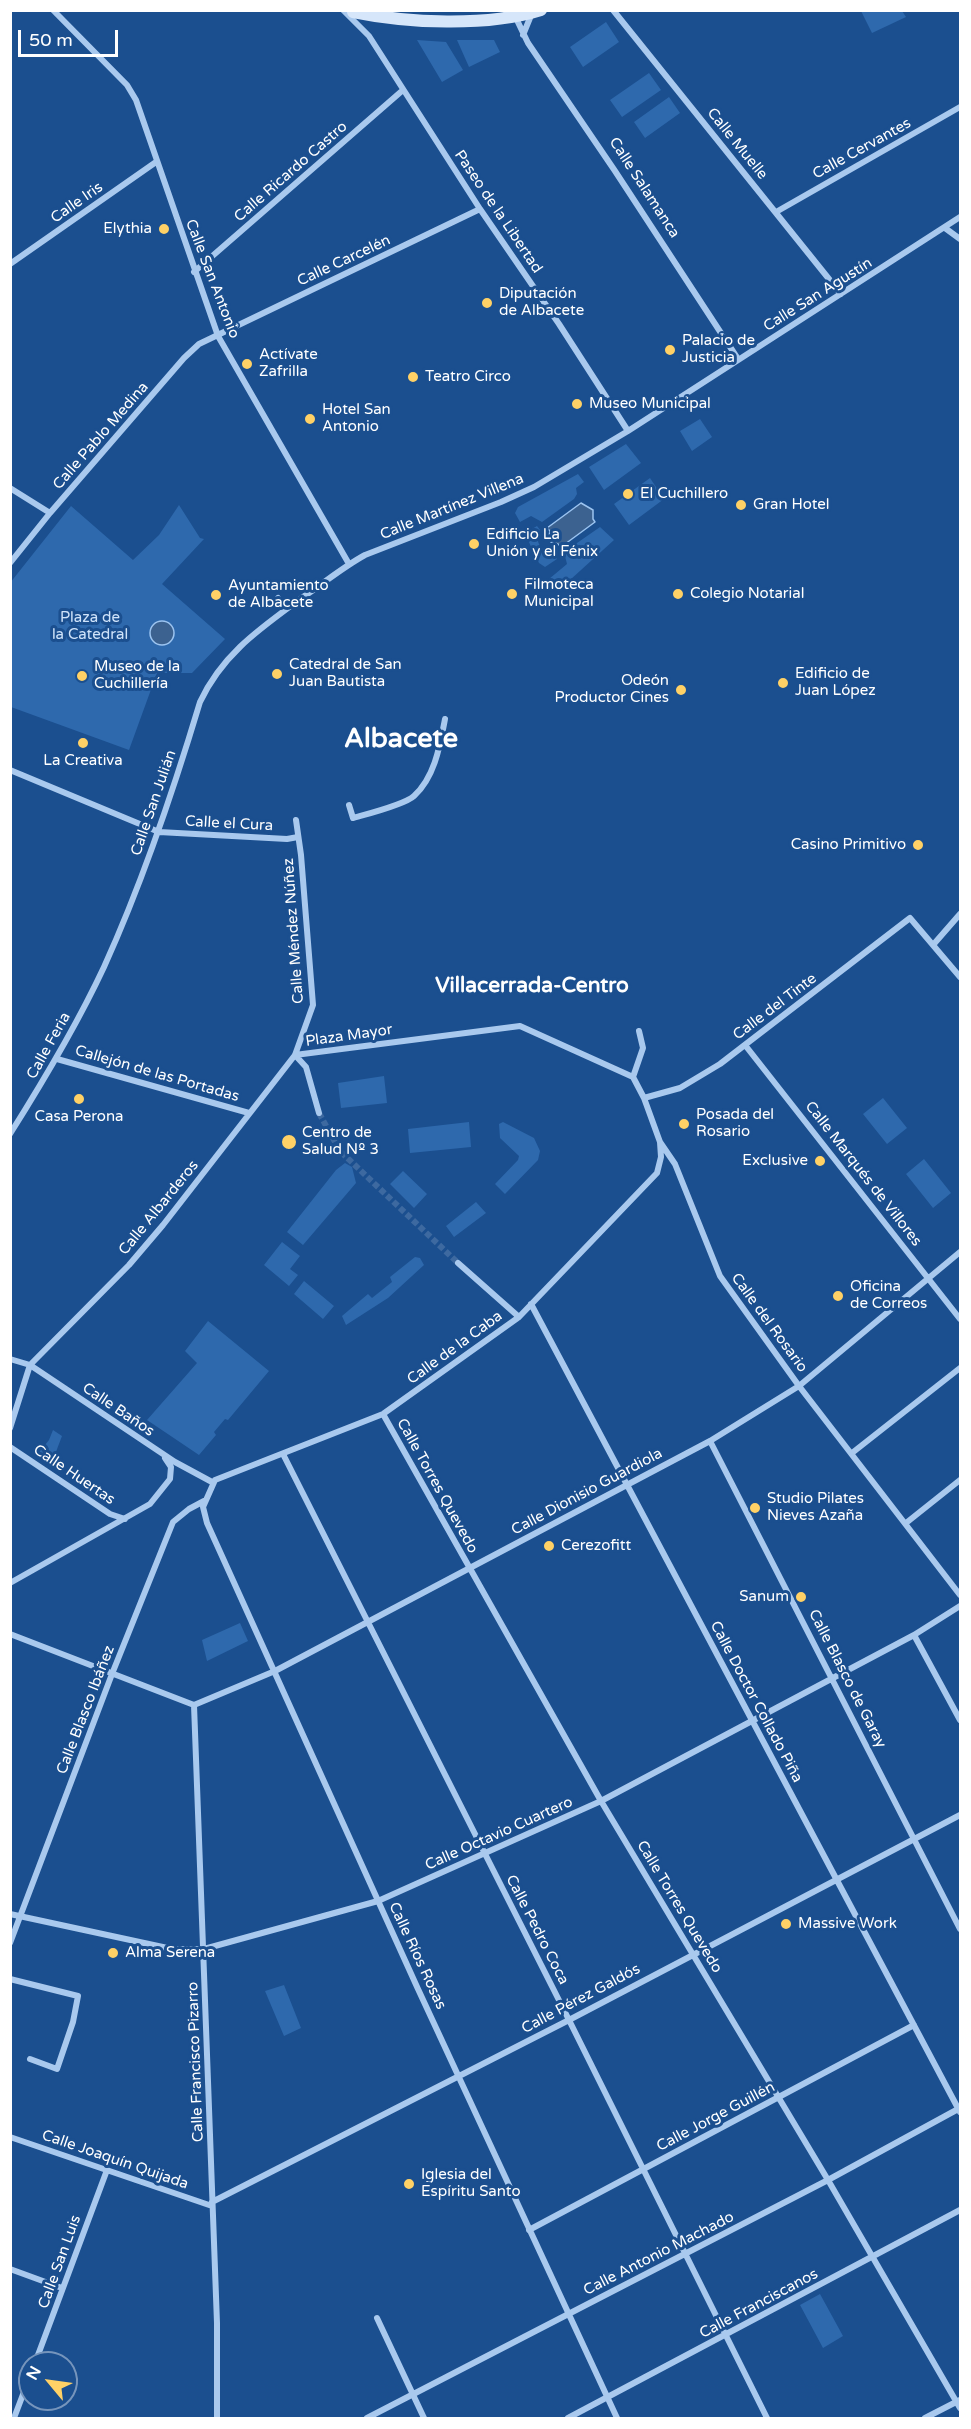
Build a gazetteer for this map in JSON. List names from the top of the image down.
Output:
{
  "streets": {
    "street": [
      "Calle Muelle",
      "Calle Cervantes",
      "Calle Ricardo Castro",
      "Calle Salamanca",
      "Calle Iris",
      "Paseo de la Libertad",
      "Calle Carcelén",
      "Calle San Antonio",
      "Calle San Agustín",
      "Calle Pablo Medina",
      "Calle Martínez Villena",
      "Calle San Julián",
      "Calle el Cura",
      "Calle Méndez Núñez",
      "Calle del Tinte",
      "Plaza Mayor",
      "Calle Feria",
      "Callejón de las Portadas",
      "Calle Marqués de Villores",
      "Calle Albarderos",
      "Calle del Rosario",
      "Calle de la Caba",
      "Calle Baños",
      "Calle Huertas",
      "Calle Torres Quevedo",
      "Calle Dionisio Guardiola",
      "Calle Blasco de Garay",
      "Calle Doctor Collado Piña",
      "Calle Blasco Ibáñez",
      "Calle Octavio Cuartero",
      "Calle Pedro Coca",
      "Calle Ríos Rosas",
      "Calle Pérez Galdós",
      "Calle Francisco Pizarro",
      "Calle Jorge Guillén",
      "Calle Joaquín Quijada",
      "Calle Antonio Machado",
      "Calle San Luis",
      "Calle Franciscanos"
    ]
  },
  "crossings": [
    ["Calle Muelle", "Calle Cervantes"],
    ["Calle Muelle", "Calle San Agustín"],
    ["Calle Ricardo Castro", "Paseo de la Libertad"],
    ["Calle Ricardo Castro", "Calle San Antonio"],
    ["Calle Salamanca", "Calle San Agustín"],
    ["Calle Iris", "Calle San Antonio"],
    ["Paseo de la Libertad", "Calle Carcelén"],
    ["Paseo de la Libertad", "Calle San Agustín"],
    ["Paseo de la Libertad", "Calle Martínez Villena"],
    ["Calle Carcelén", "Calle San Antonio"],
    ["Calle Carcelén", "Calle Pablo Medina"],
    ["Calle San Antonio", "Calle Pablo Medina"],
    ["Calle San Antonio", "Calle Martínez Villena"],
    ["Calle San Agustín", "Calle Martínez Villena"],
    ["Calle Martínez Villena", "Calle San Julián"],
    ["Calle San Julián", "Calle el Cura"],
    ["Calle San Julián", "Calle Feria"],
    ["Calle el Cura", "Calle Méndez Núñez"],
    ["Calle Méndez Núñez", "Plaza Mayor"],
    ["Calle Méndez Núñez", "Calle Albarderos"],
    ["Calle del Tinte", "Calle Marqués de Villores"],
    ["Calle del Tinte", "Calle del Rosario"],
    ["Plaza Mayor", "Calle Albarderos"],
    ["Plaza Mayor", "Calle del Rosario"],
    ["Calle Feria", "Callejón de las Portadas"],
    ["Callejón de las Portadas", "Calle Albarderos"],
    ["Calle Marqués de Villores", "Calle Dionisio Guardiola"],
    ["Calle Albarderos", "Calle Baños"],
    ["Calle del Rosario", "Calle de la Caba"],
    ["Calle del Rosario", "Calle Dionisio Guardiola"],
    ["Calle de la Caba", "Calle Baños"],
    ["Calle de la Caba", "Calle Torres Quevedo"],
    ["Calle de la Caba", "Calle Doctor Collado Piña"],
    ["Calle de la Caba", "Calle Pedro Coca"],
    ["Calle Torres Quevedo", "Calle Dionisio Guardiola"],
    ["Calle Torres Quevedo", "Calle Octavio Cuartero"],
    ["Calle Torres Quevedo", "Calle Pérez Galdós"],
    ["Calle Torres Quevedo", "Calle Jorge Guillén"],
    ["Calle Torres Quevedo", "Calle Antonio Machado"],
    ["Calle Torres Quevedo", "Calle Franciscanos"],
    ["Calle Dionisio Guardiola", "Calle Blasco de Garay"],
    ["Calle Dionisio Guardiola", "Calle Doctor Collado Piña"],
    ["Calle Dionisio Guardiola", "Calle Pedro Coca"],
    ["Calle Dionisio Guardiola", "Calle Ríos Rosas"],
    ["Calle Dionisio Guardiola", "Calle Francisco Pizarro"],
    ["Calle Blasco de Garay", "Calle Octavio Cuartero"],
    ["Calle Blasco de Garay", "Calle Pérez Galdós"],
    ["Calle Doctor Collado Piña", "Calle Octavio Cuartero"],
    ["Calle Doctor Collado Piña", "Calle Pérez Galdós"],
    ["Calle Doctor Collado Piña", "Calle Jorge Guillén"],
    ["Calle Doctor Collado Piña", "Calle Antonio Machado"],
    ["Calle Blasco Ibáñez", "Calle Octavio Cuartero"],
    ["Calle Blasco Ibáñez", "Calle Ríos Rosas"],
    ["Calle Octavio Cuartero", "Calle Pedro Coca"],
    ["Calle Octavio Cuartero", "Calle Ríos Rosas"],
    ["Calle Octavio Cuartero", "Calle Francisco Pizarro"],
    ["Calle Pedro Coca", "Calle Pérez Galdós"],
    ["Calle Pedro Coca", "Calle Jorge Guillén"],
    ["Calle Pedro Coca", "Calle Antonio Machado"],
    ["Calle Pedro Coca", "Calle Franciscanos"],
    ["Calle Ríos Rosas", "Calle Pérez Galdós"],
    ["Calle Ríos Rosas", "Calle Jorge Guillén"],
    ["Calle Ríos Rosas", "Calle Antonio Machado"],
    ["Calle Ríos Rosas", "Calle Franciscanos"],
    ["Calle Pérez Galdós", "Calle Francisco Pizarro"],
    ["Calle Pérez Galdós", "Calle Joaquín Quijada"],
    ["Calle Francisco Pizarro", "Calle Joaquín Quijada"],
    ["Calle Joaquín Quijada", "Calle San Luis"]
  ],
  "districts": ["Albacete", "Villacerrada-Centro"],
  "parks": ["Plaza de la Catedral"],
  "places": [
    "Elythia",
    "Diputación de Albacete",
    "Palacio de Justicia",
    "Actívate Zafrilla",
    "Teatro Circo",
    "Museo Municipal",
    "Hotel San Antonio",
    "El Cuchillero",
    "Gran Hotel",
    "Edificio La Unión y el Fénix",
    "Filmoteca Municipal",
    "Colegio Notarial",
    "Ayuntamiento de Albacete",
    "Catedral de San Juan Bautista",
    "Museo de la Cuchillería",
    "Edificio de Juan López",
    "Odeón Productor Cines",
    "La Creativa",
    "Casino Primitivo",
    "Casa Perona",
    "Posada del Rosario",
    "Centro de Salud Nº 3",
    "Exclusive",
    "Oficina de Correos",
    "Studio Pilates Nieves Azaña",
    "Cerezofitt",
    "Sanum",
    "Massive Work",
    "Alma Serena",
    "Iglesia del Espíritu Santo"
  ],
  "scale_bar": "50 m",
  "north": "top left"
}
